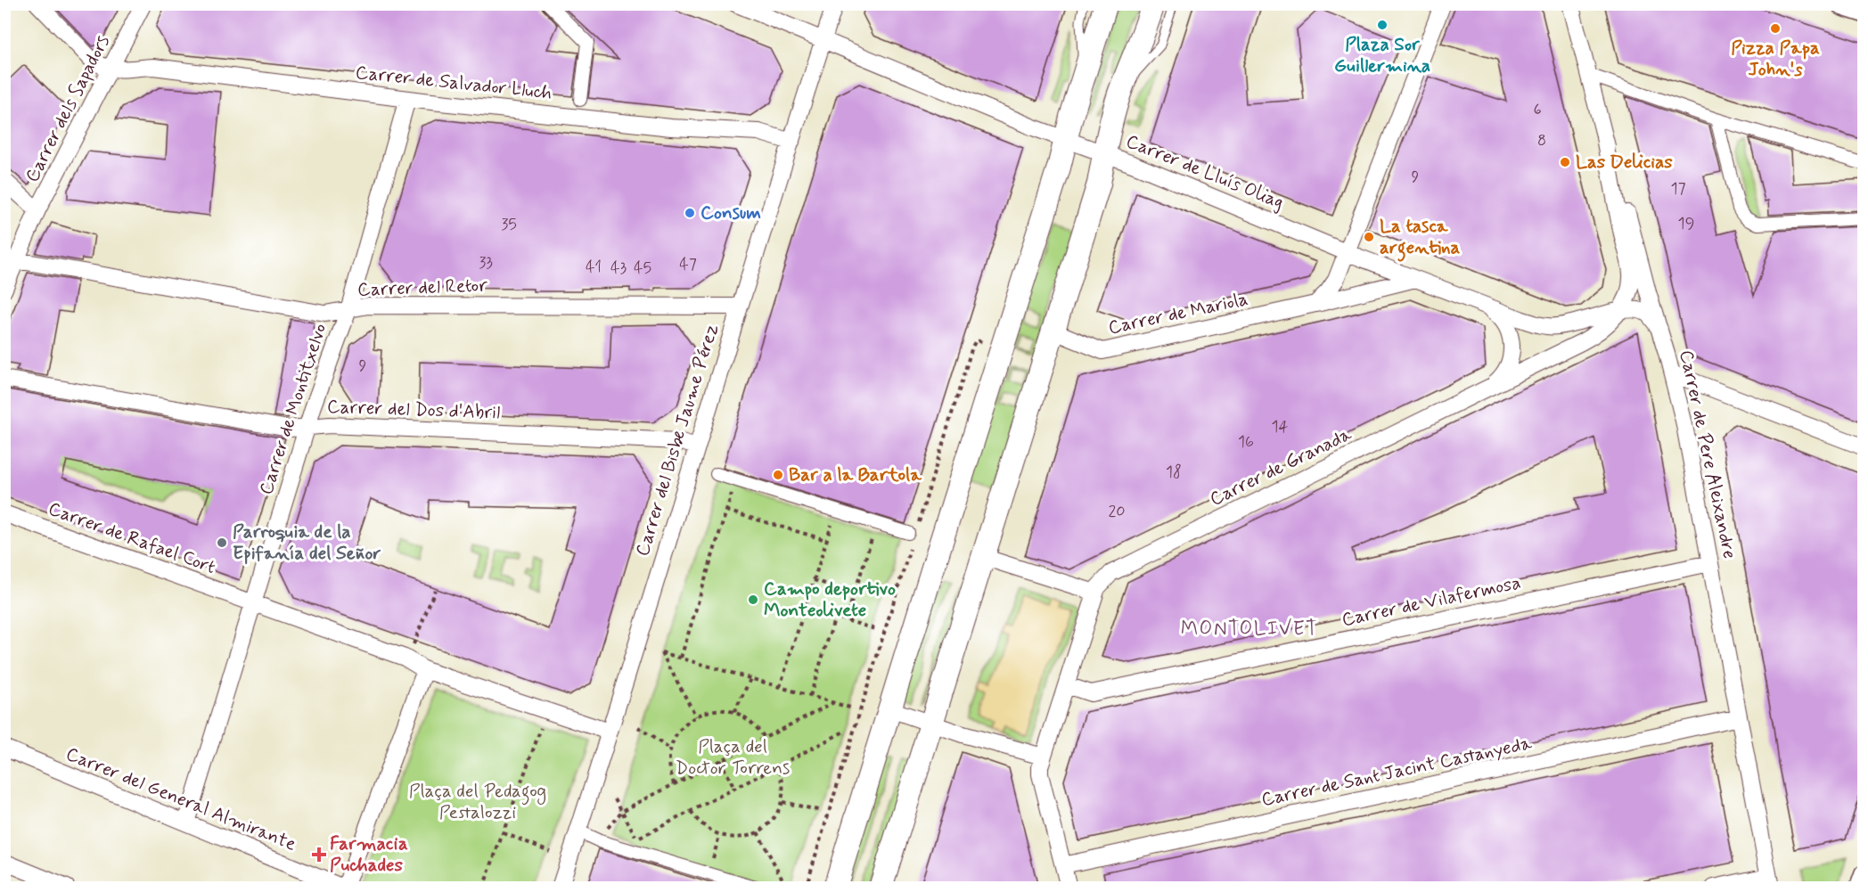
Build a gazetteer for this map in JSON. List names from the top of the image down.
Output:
{
  "streets": {
    "street": [
      "Carrer de Salvador Lluch",
      "Carrer dels Sapadors",
      "Carrer de Lluís Oliag",
      "Carrer del Retor",
      "Carrer de Mariola",
      "Carrer de Montitxelvo",
      "Carrer del Dos d'Abril",
      "Carrer del Bisbe Jaume Pérez",
      "Carrer de Pere Aleixandre",
      "Carrer de Granada",
      "Carrer de Rafael Cort",
      "Carrer de Vilafermosa",
      "Carrer de Sant Jacint Castanyeda",
      "Carrer del General Almirante"
    ]
  },
  "crossings": [
    ["Carrer de Salvador Lluch", "Carrer dels Sapadors"],
    ["Carrer de Salvador Lluch", "Carrer de Montitxelvo"],
    ["Carrer de Salvador Lluch", "Carrer del Bisbe Jaume Pérez"],
    ["Carrer dels Sapadors", "Carrer del Retor"],
    ["Carrer de Lluís Oliag", "Carrer de Mariola"],
    ["Carrer de Lluís Oliag", "Carrer del Bisbe Jaume Pérez"],
    ["Carrer de Lluís Oliag", "Carrer de Pere Aleixandre"],
    ["Carrer de Lluís Oliag", "Carrer de Granada"],
    ["Carrer del Retor", "Carrer de Montitxelvo"],
    ["Carrer del Retor", "Carrer del Bisbe Jaume Pérez"],
    ["Carrer de Montitxelvo", "Carrer del Dos d'Abril"],
    ["Carrer de Montitxelvo", "Carrer de Rafael Cort"],
    ["Carrer de Montitxelvo", "Carrer del General Almirante"],
    ["Carrer del Dos d'Abril", "Carrer del Bisbe Jaume Pérez"],
    ["Carrer de Pere Aleixandre", "Carrer de Granada"],
    ["Carrer de Pere Aleixandre", "Carrer de Vilafermosa"],
    ["Carrer de Pere Aleixandre", "Carrer de Sant Jacint Castanyeda"]
  ],
  "districts": ["MONTOLIVET"],
  "parks": ["Plaça del Doctor Torrens", "Plaça del Pedagog Pestalozzi"],
  "places": {
    "other": [
      "Plaza Sor Guillermina",
      "Pizza Papa John's",
      "Las Delicias",
      "Consum",
      "La tasca argentina",
      "Bar a la Bartola",
      "Parroquia de la Epifanía del Señor",
      "Campo deportivo Monteolivete"
    ],
    "health": ["Farmacia Puchades"]
  },
  "house_numbers": [
    "6",
    "8",
    "9",
    "17",
    "19",
    "35",
    "33",
    "47",
    "41",
    "43",
    "45",
    "9",
    "14",
    "16",
    "18",
    "20"
  ]
}
